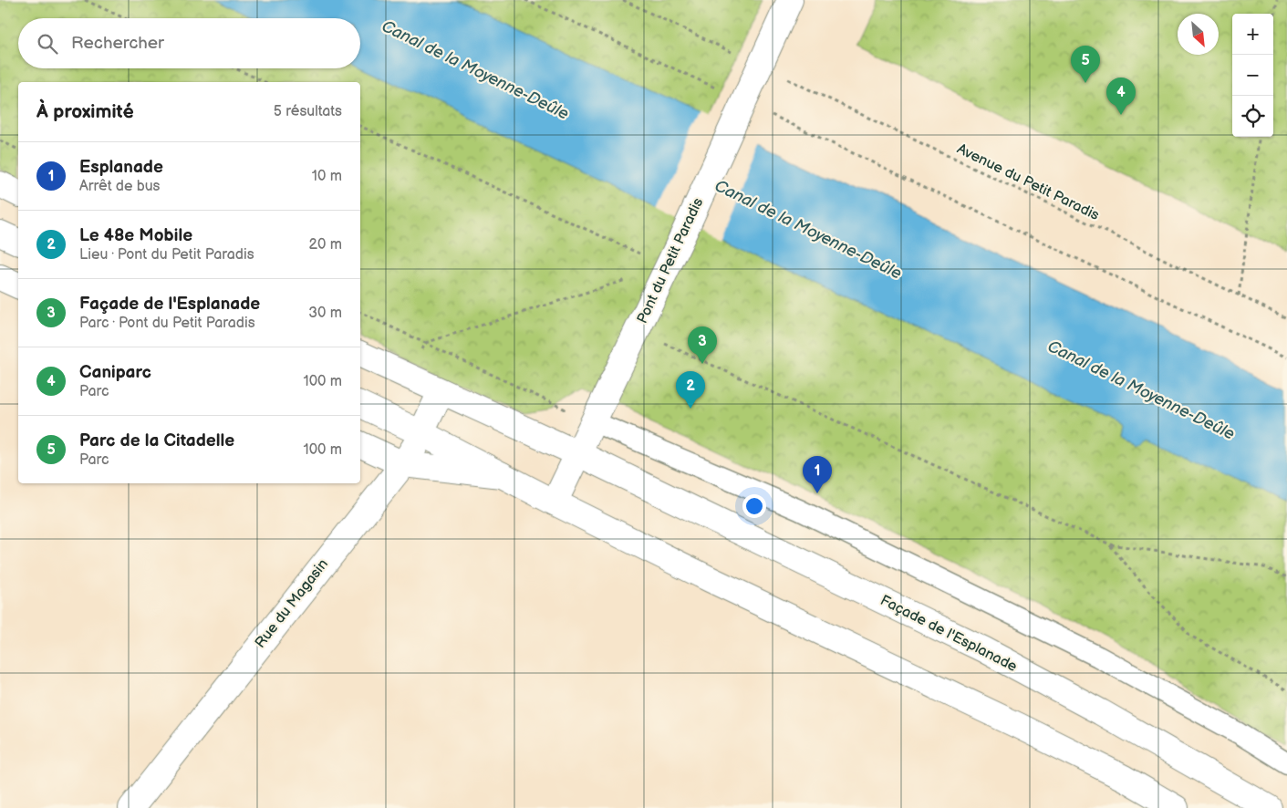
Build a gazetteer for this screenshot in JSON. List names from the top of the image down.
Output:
{
  "streets": {
    "main road": ["Pont du Petit Paradis", "Rue du Magasin", "Façade de l'Esplanade"],
    "path": ["Avenue du Petit Paradis"]
  },
  "crossings": [
    ["Avenue du Petit Paradis", "Pont du Petit Paradis"],
    ["Pont du Petit Paradis", "Façade de l'Esplanade"],
    ["Rue du Magasin", "Façade de l'Esplanade"]
  ],
  "water": ["Canal de la Moyenne-Deûle"],
  "north": "bottom right",
  "page": {
    "map_buttons": ["+", "−"],
    "search": "Rechercher",
    "pins": [
      "5",
      "4",
      "3",
      "2",
      "1"
    ],
    "heading": ["À proximité", "5 résultats"],
    "list": [
      {
        "mark": "1",
        "name": "Esplanade",
        "note": "Arrêt de bus",
        "value": "10 m"
      },
      {
        "mark": "2",
        "name": "Le 48e Mobile",
        "note": "Lieu · Pont du Petit Paradis",
        "value": "20 m"
      },
      {
        "mark": "3",
        "name": "Façade de l'Esplanade",
        "note": "Parc · Pont du Petit Paradis",
        "value": "30 m"
      },
      {
        "mark": "4",
        "name": "Caniparc",
        "note": "Parc",
        "value": "100 m"
      },
      {
        "mark": "5",
        "name": "Parc de la Citadelle",
        "note": "Parc",
        "value": "100 m"
      }
    ]
  }
}
